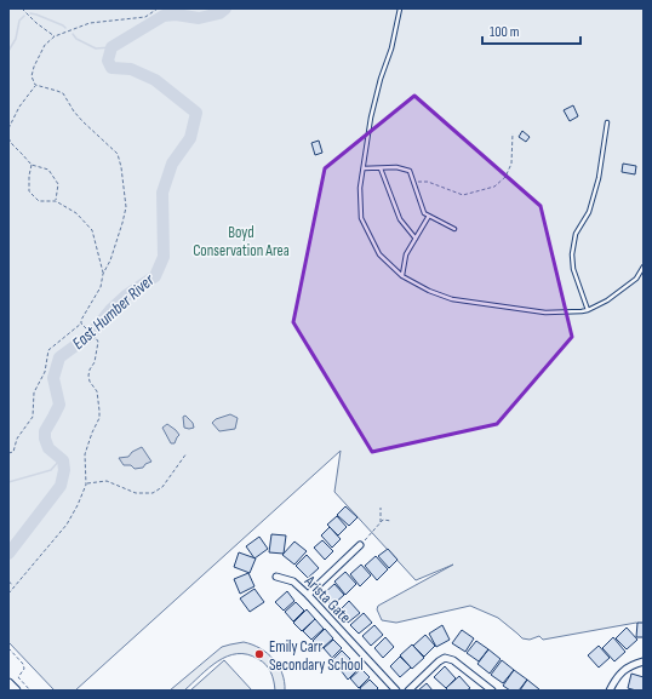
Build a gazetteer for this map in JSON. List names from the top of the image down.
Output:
{
  "streets": {
    "street": ["Arista Gate"]
  },
  "water": ["East Humber River"],
  "parks": ["Boyd Conservation Area"],
  "places": ["Emily Carr Secondary School"],
  "scale_bar": "100 m"
}
